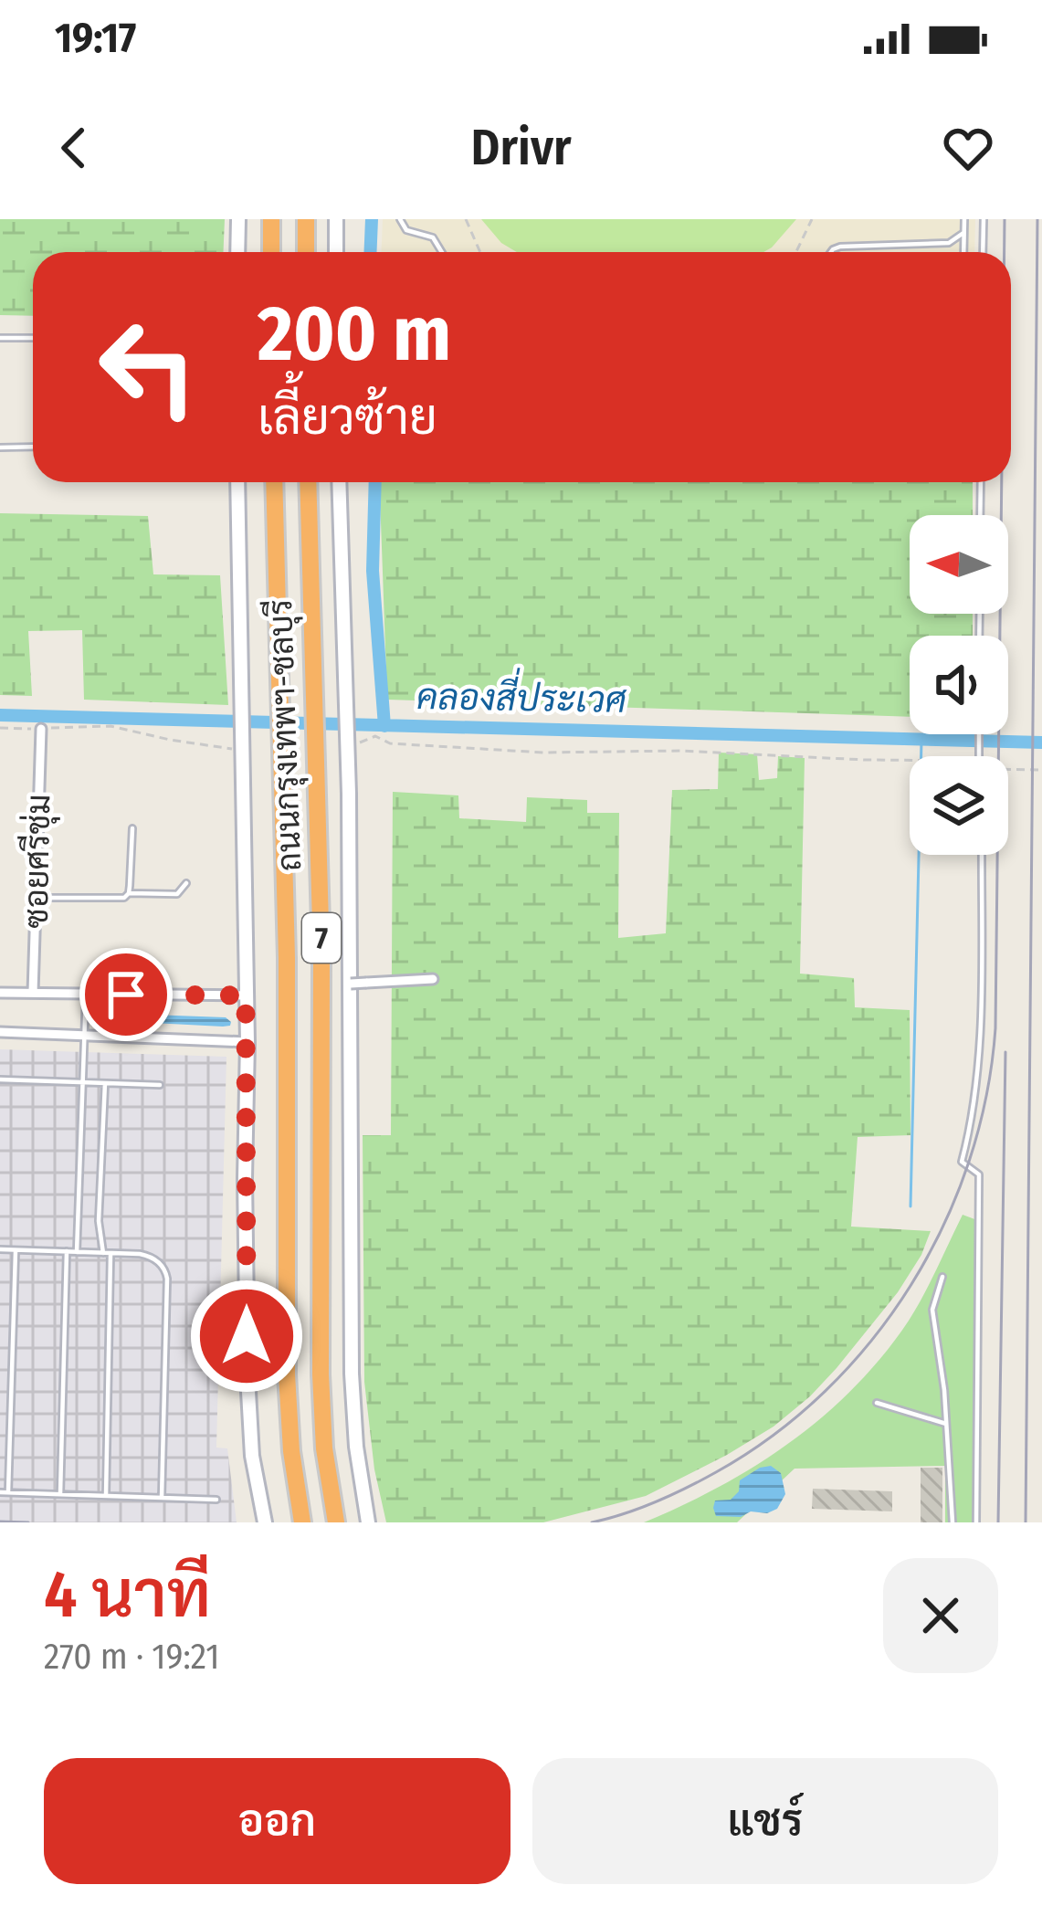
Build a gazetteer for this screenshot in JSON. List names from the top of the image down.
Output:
{
  "streets": {
    "highway": ["ถนนกรุงเทพฯ-ชลบุรี", "7"],
    "street": ["ซอยศรีชุ่ม"]
  },
  "water": ["คลองสี่ประเวศ"],
  "north": "left",
  "page": {
    "status": "19:17",
    "header": "Drivr",
    "turn": ["200 m", "เลี้ยวซ้าย"],
    "heading": ["4 นาที", "270 m · 19:21"],
    "buttons": ["ออก", "แชร์"]
  }
}
